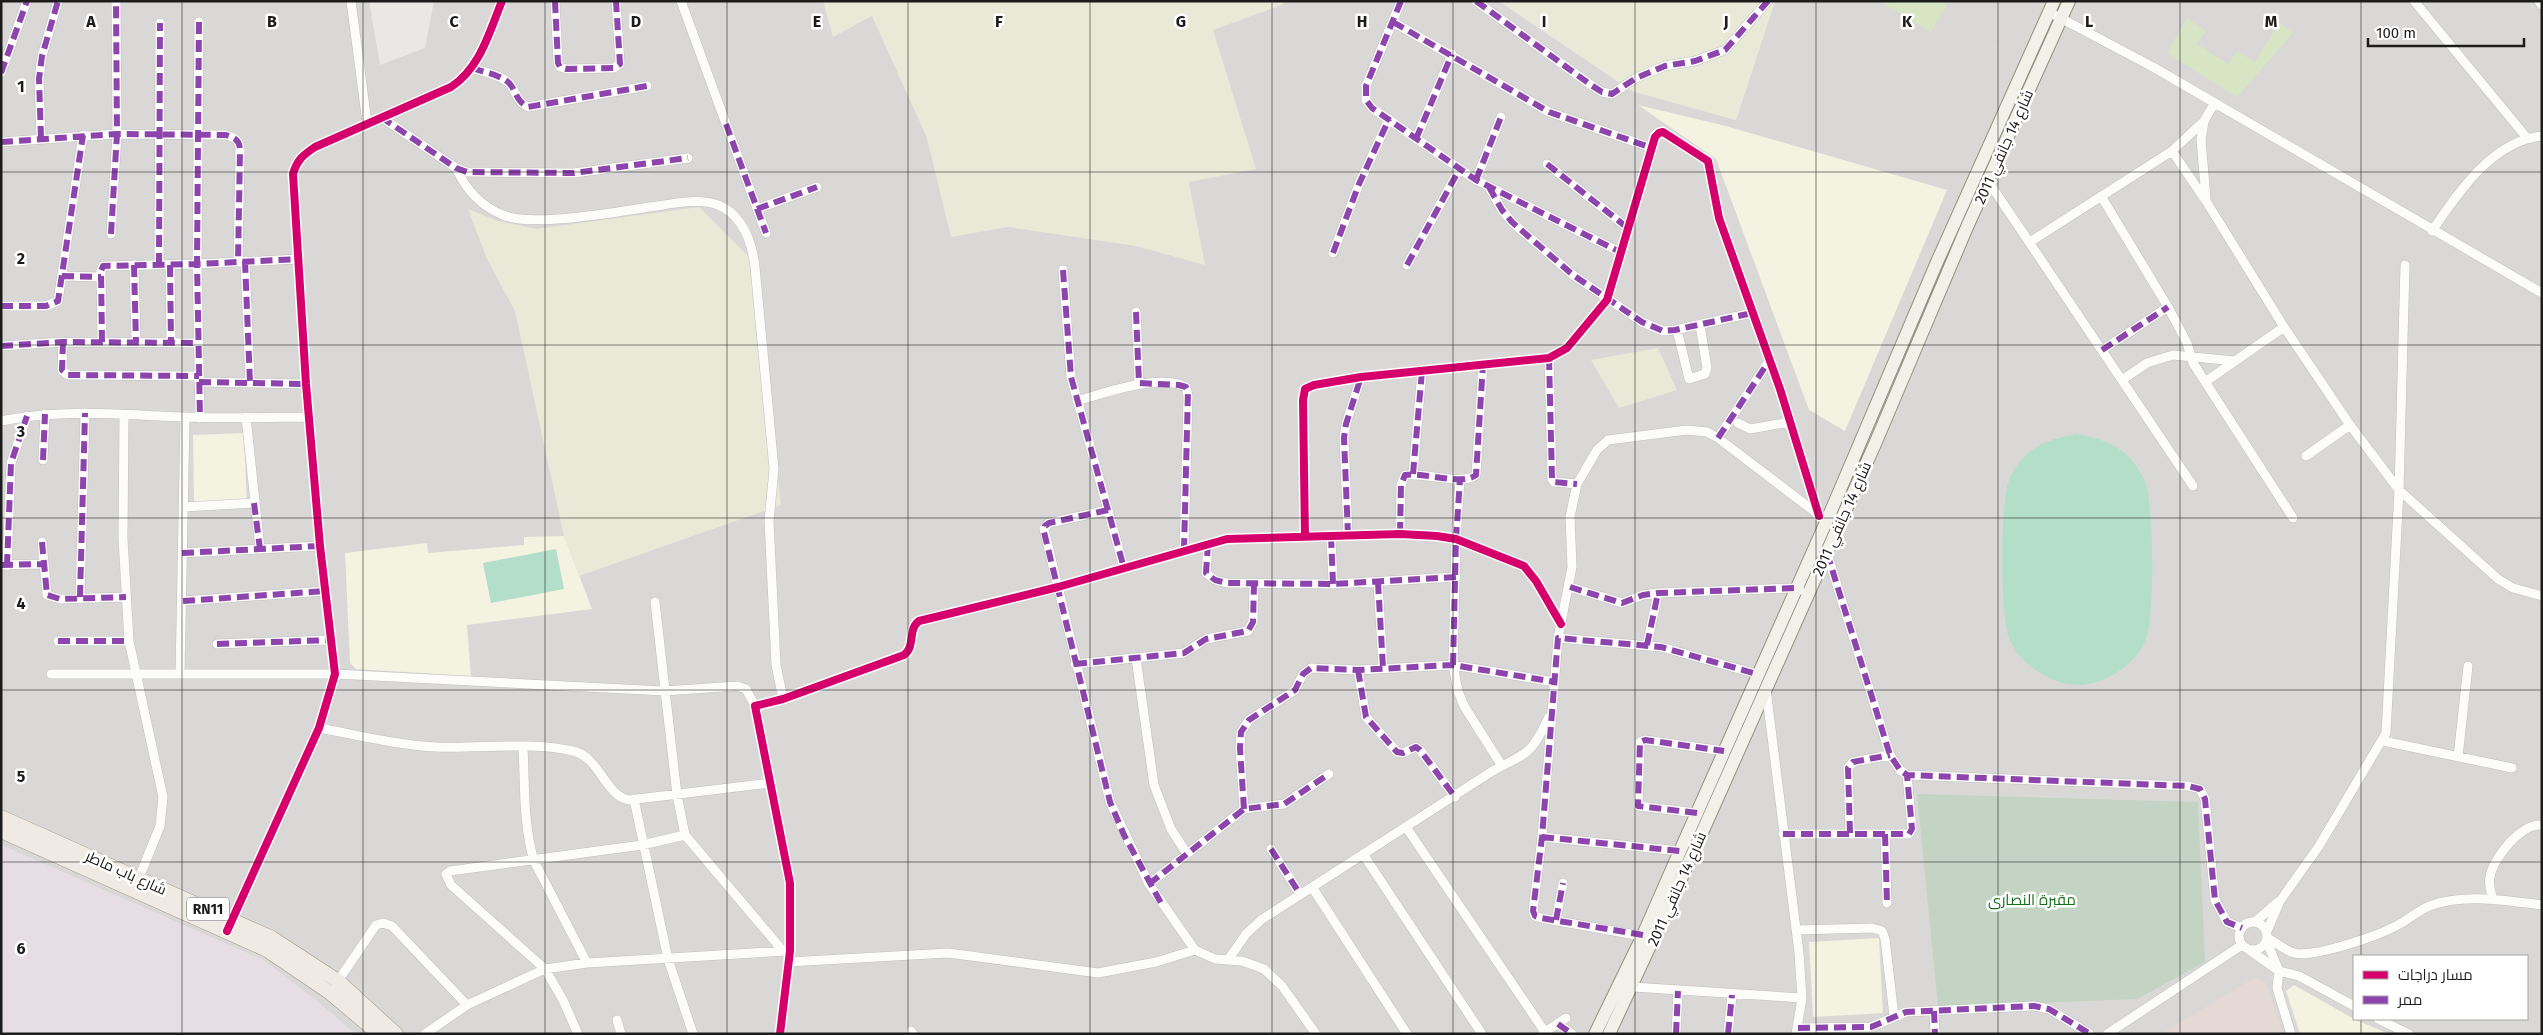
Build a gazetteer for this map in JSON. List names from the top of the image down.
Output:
{
  "streets": {
    "main road": ["شارع 14 جانفي 2011", "شارع باب ماطر", "RN11"]
  },
  "parks": ["مقبرة النصارى"],
  "legend": ["مسار دراجات", "ممر"],
  "scale_bar": "100 m",
  "grid": {
    "columns": [
      "A",
      "B",
      "C",
      "D",
      "E",
      "F",
      "G",
      "H",
      "I",
      "J",
      "K",
      "L",
      "M"
    ],
    "rows": [
      "1",
      "2",
      "3",
      "4",
      "5",
      "6"
    ]
  }
}
